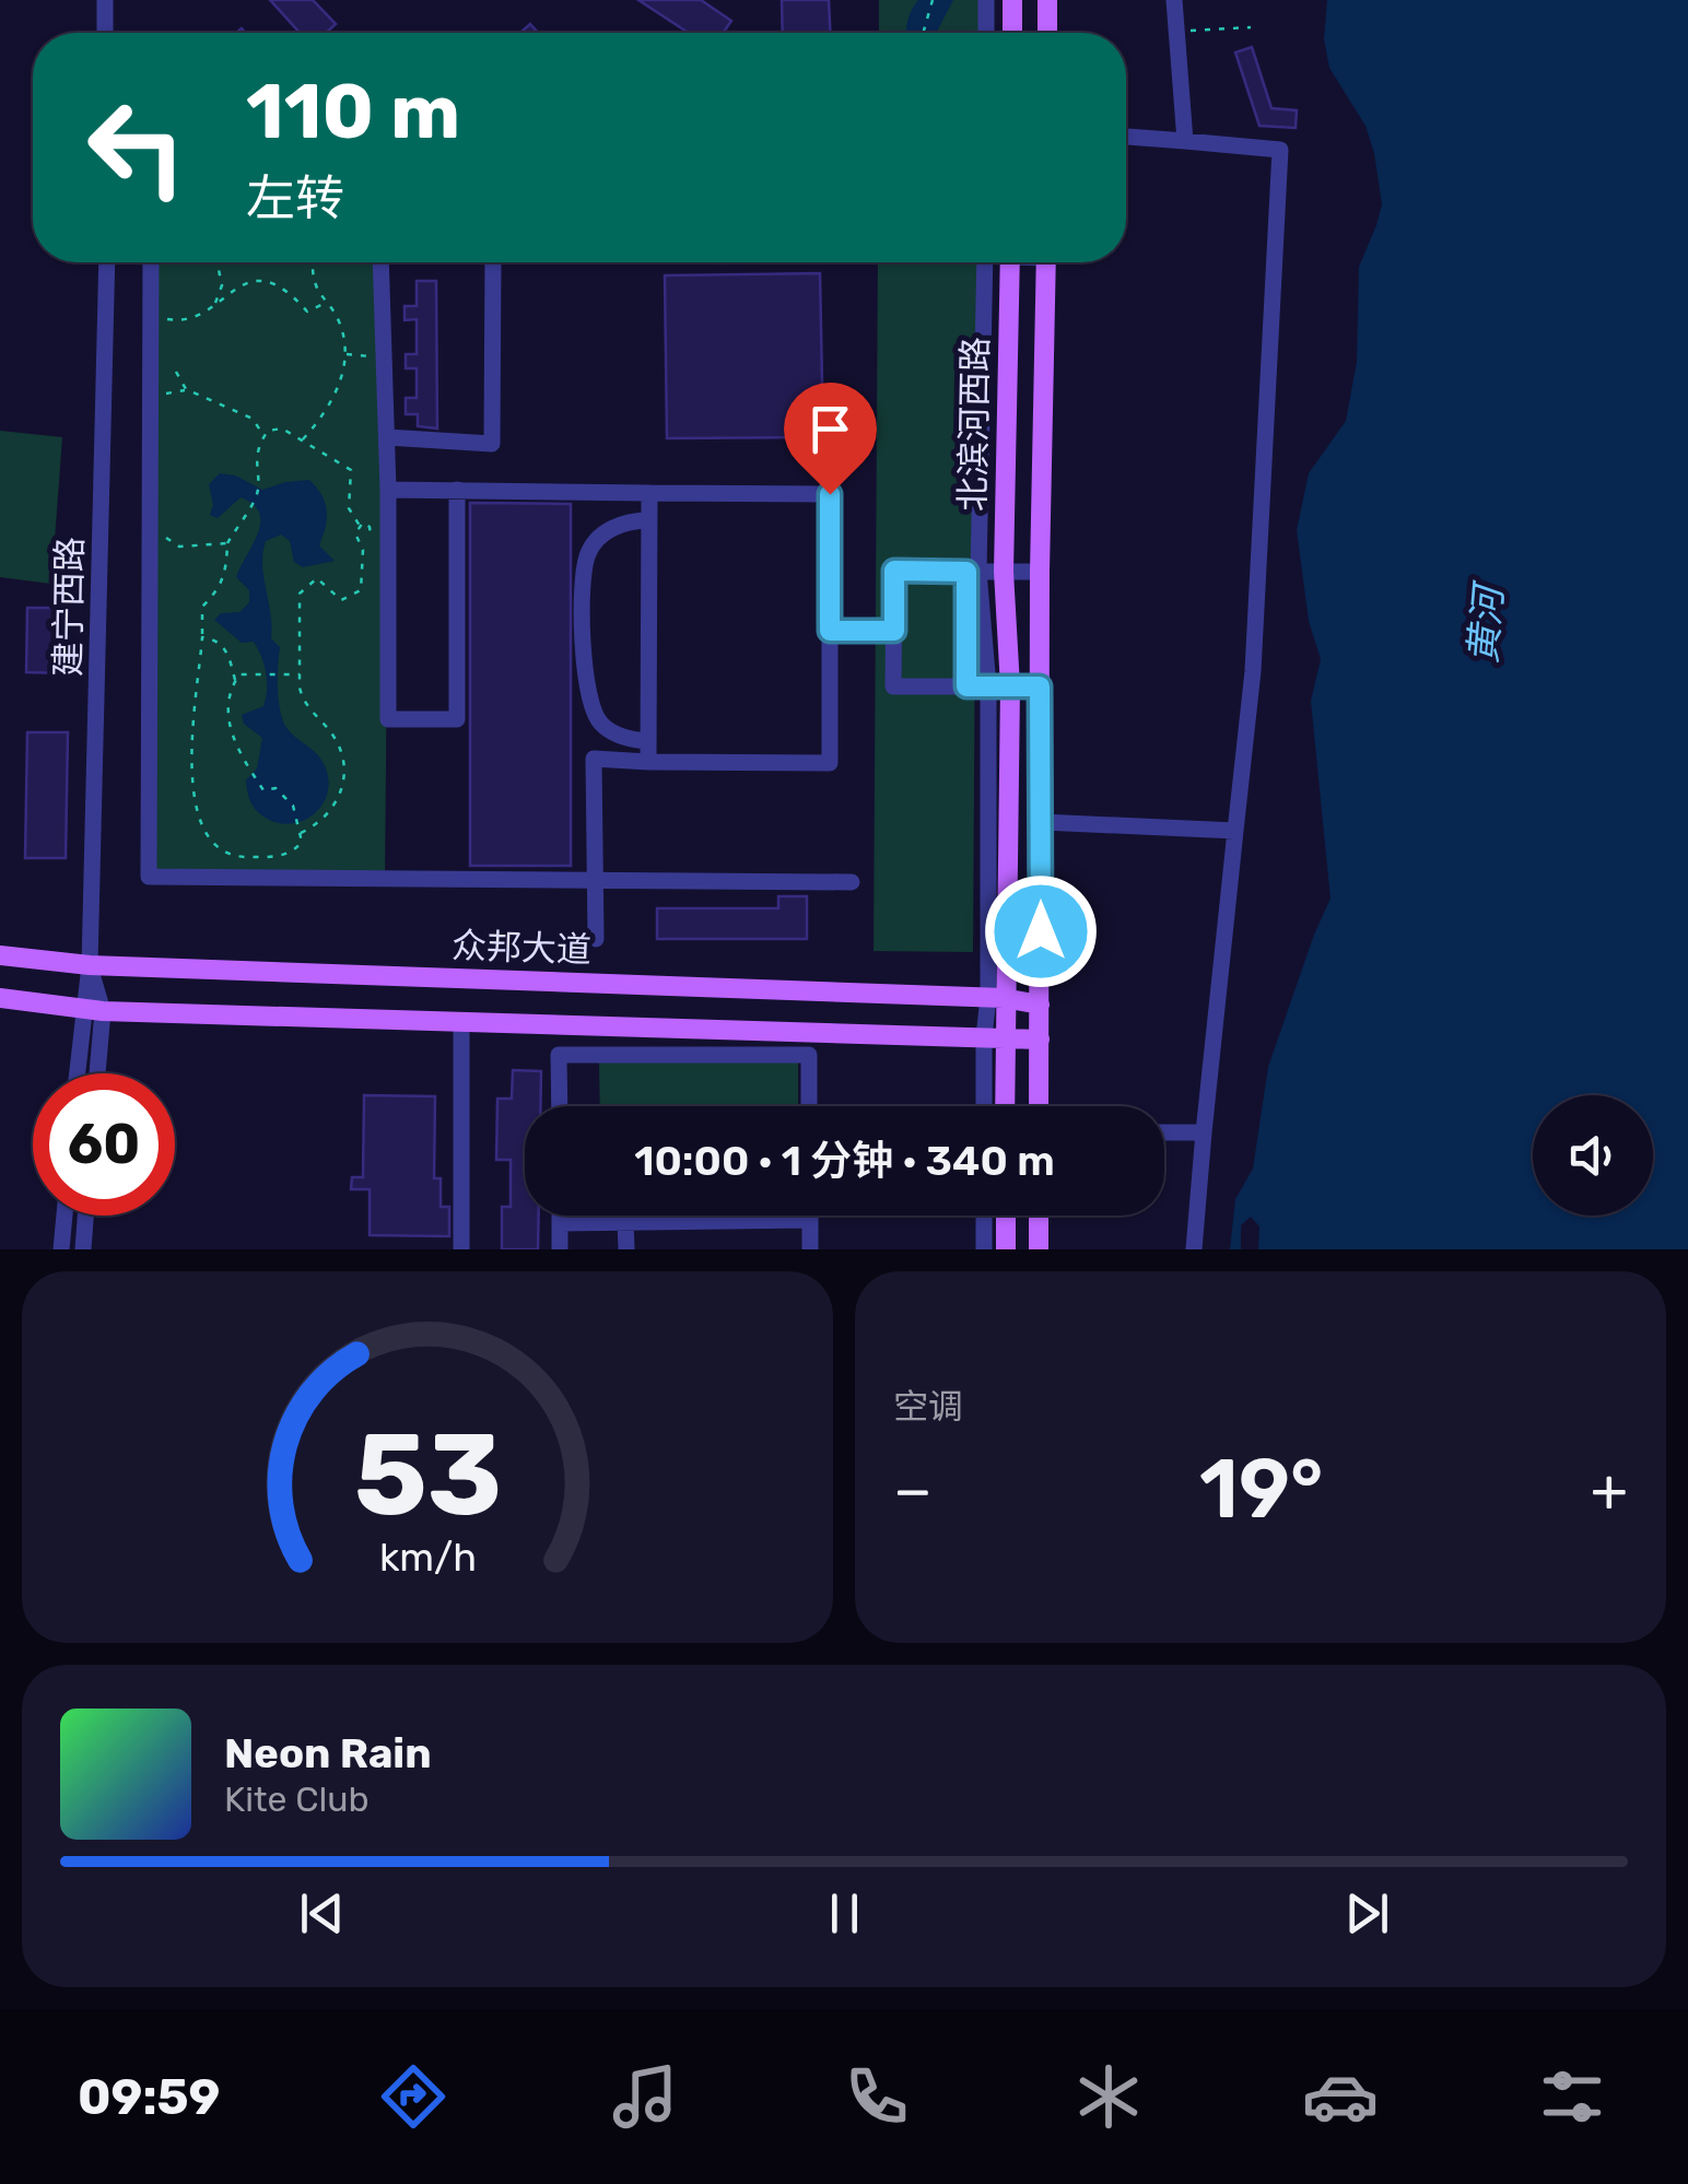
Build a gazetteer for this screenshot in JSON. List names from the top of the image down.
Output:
{
  "streets": {
    "main road": ["北滨河西路", "众邦大道"],
    "street": ["建宁西路"]
  },
  "crossings": [
    ["北滨河西路", "众邦大道"],
    ["建宁西路", "众邦大道"]
  ],
  "water": ["黄河"],
  "page": {
    "turn": ["110 m", "左转"],
    "limit": "60",
    "trip": "10:00 · 1 分钟 · 340 m",
    "tile": "空调",
    "heat": ["−", "19°", "+"],
    "song": ["Neon Rain", "Kite Club"],
    "tabs": "09:59",
    "gauge": ["53", "km/h"]
  }
}
